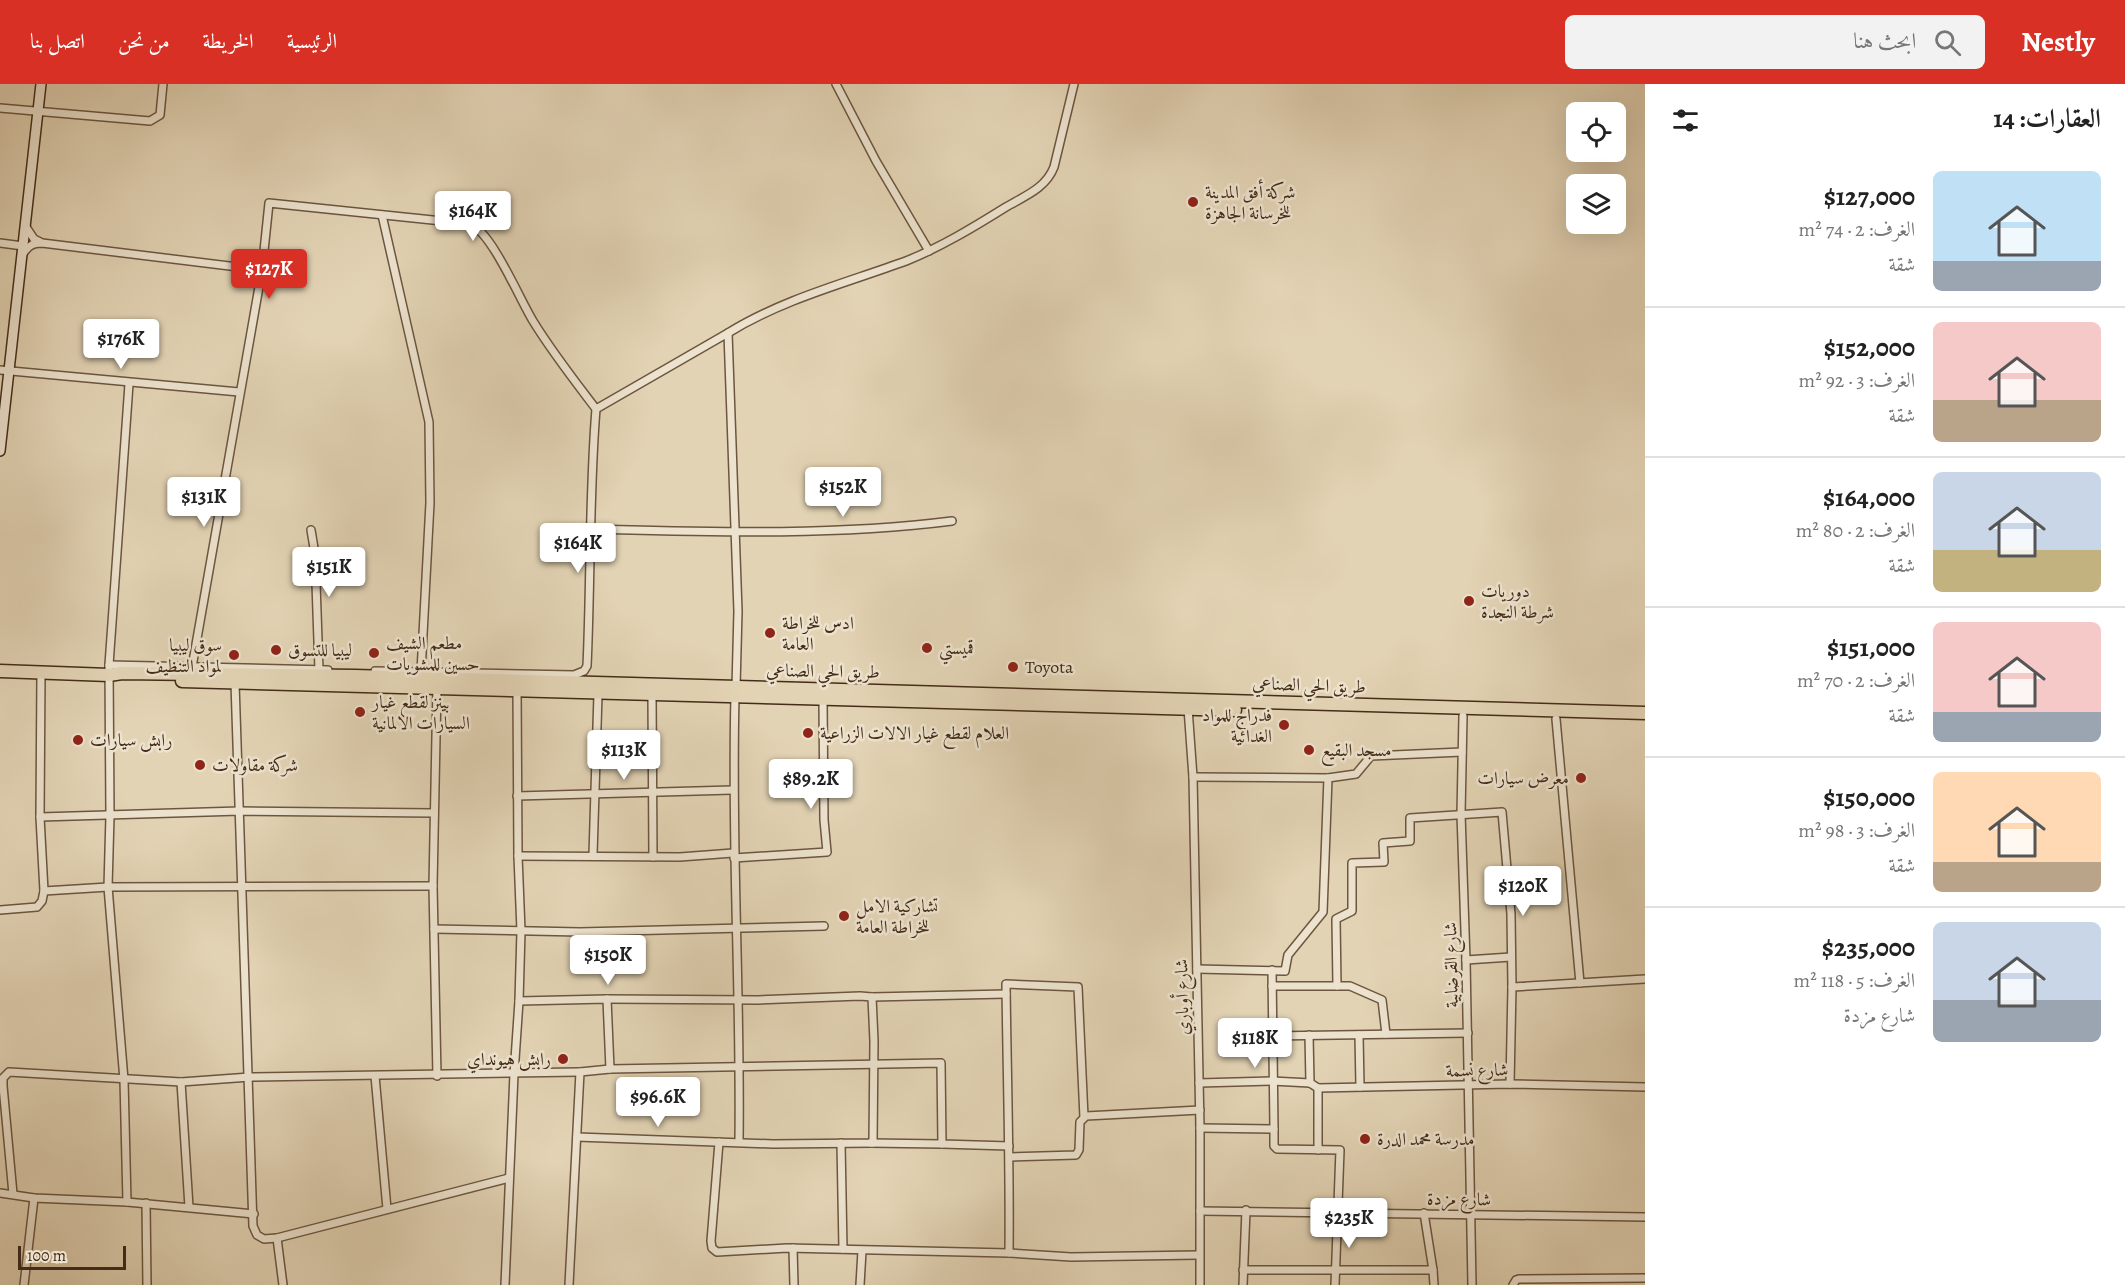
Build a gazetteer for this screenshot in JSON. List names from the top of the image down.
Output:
{
  "streets": {
    "highway": ["طريق الحي الصناعي"],
    "street": [
      "شارع القرضابية",
      "شارع أوباري",
      "شارع نسمة",
      "شارع مزدة"
    ]
  },
  "crossings": [
    ["شارع القرضابية", "شارع نسمة"],
    ["شارع القرضابية", "شارع مزدة"],
    ["شارع أوباري", "شارع مزدة"]
  ],
  "places": [
    "شركة أفق المدينة للخرسانة الجاهزة",
    "دوريات شرطة النجدة",
    "ادس للخراطة العامة",
    "قميستي",
    "ليبيا للتسوق",
    "مطعم الشيف حسين للمشويات",
    "سوق ليبيا لمواد التنظيف",
    "Toyota",
    "بينز لقطع غيار السيارات الالمانية",
    "فدراج للمواد الغدائية",
    "العلام لقطع غيار الالات الزراعية",
    "رابش سيارات",
    "مسجد البقيع",
    "شركة مقاولات",
    "معرض سيارات",
    "تشاركية الامل للخراطة العامة",
    "رابش هيونداي",
    "مدرسة محمد الدرة"
  ],
  "scale_bar": "100 m",
  "page": {
    "header": "Nestly",
    "search": "ابحث هنا",
    "nav": [
      "الرئيسية",
      "الخريطة",
      "من نحن",
      "اتصل بنا"
    ],
    "heading": "العقارات: 14",
    "list": [
      {
        "name": "$127,000",
        "note": "الغرف: 2 · 74 m² · شقة"
      },
      {
        "name": "$152,000",
        "note": "الغرف: 3 · 92 m² · شقة"
      },
      {
        "name": "$164,000",
        "note": "الغرف: 2 · 80 m² · شقة"
      },
      {
        "name": "$151,000",
        "note": "الغرف: 2 · 70 m² · شقة"
      },
      {
        "name": "$150,000",
        "note": "الغرف: 3 · 98 m² · شقة"
      },
      {
        "name": "$235,000",
        "note": "الغرف: 5 · 118 m² · شارع مزدة"
      }
    ],
    "price": [
      "$164K",
      "$127K",
      "$176K",
      "$152K",
      "$131K",
      "$164K",
      "$151K",
      "$113K",
      "$89.2K",
      "$120K",
      "$150K",
      "$118K",
      "$96.6K",
      "$235K"
    ],
    "scale": "100 m"
  }
}
